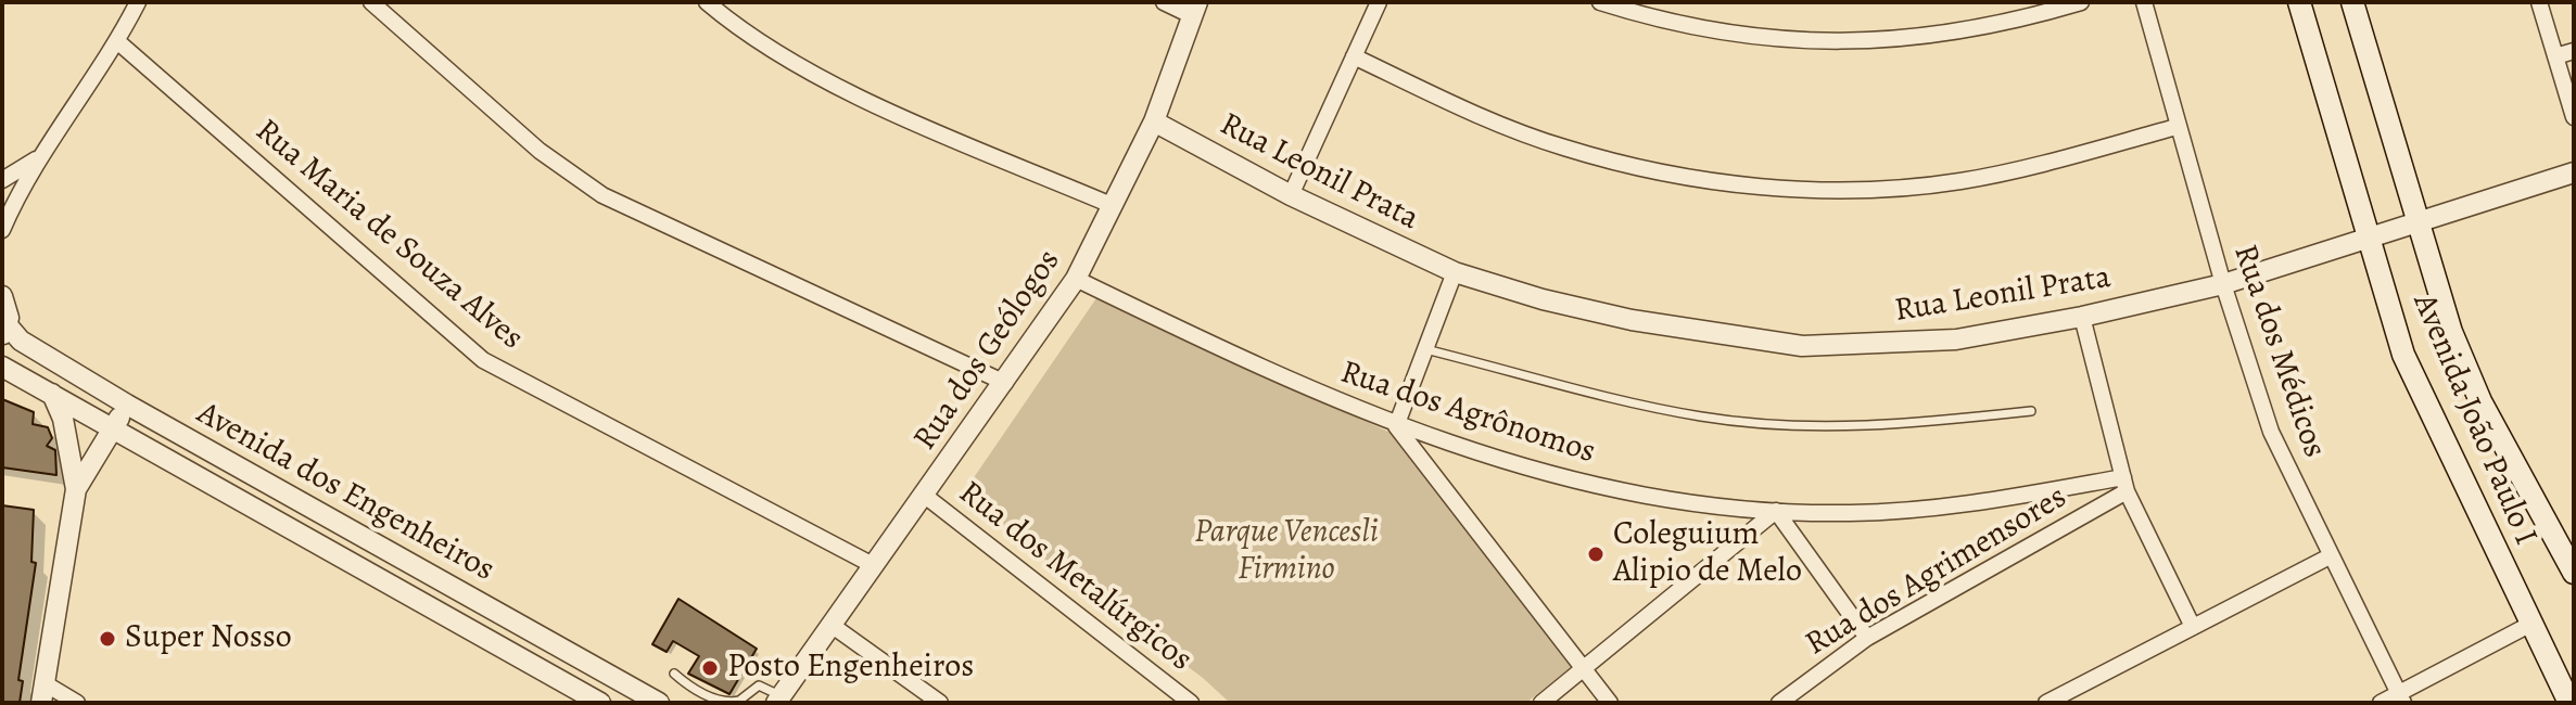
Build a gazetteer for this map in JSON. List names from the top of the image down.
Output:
{
  "streets": {
    "main road": ["Avenida João Paulo I"],
    "street": [
      "Rua Leonil Prata",
      "Rua Maria de Souza Alves",
      "Rua dos Geólogos",
      "Rua dos Médicos",
      "Rua dos Agrônomos",
      "Avenida dos Engenheiros",
      "Rua dos Agrimensores",
      "Rua dos Metalúrgicos"
    ]
  },
  "crossings": [
    ["Rua Leonil Prata", "Rua dos Geólogos"],
    ["Rua Leonil Prata", "Rua dos Médicos"],
    ["Rua Leonil Prata", "Avenida João Paulo I"],
    ["Rua Maria de Souza Alves", "Rua dos Geólogos"],
    ["Rua dos Geólogos", "Rua dos Agrônomos"],
    ["Rua dos Geólogos", "Rua dos Metalúrgicos"],
    ["Rua dos Agrônomos", "Rua dos Agrimensores"]
  ],
  "parks": ["Parque Vencesli Firmino"],
  "places": ["Coleguium Alipio de Melo", "Super Nosso", "Posto Engenheiros"]
}
